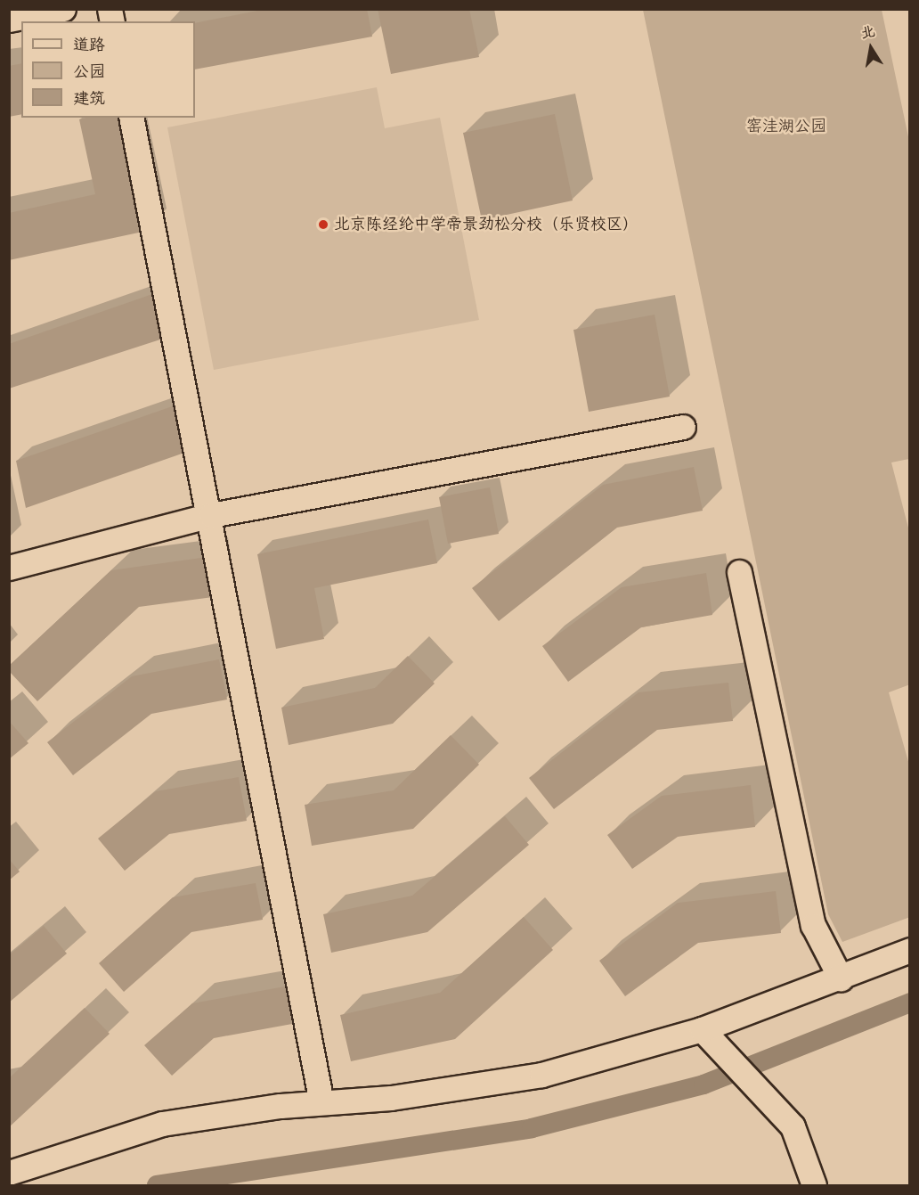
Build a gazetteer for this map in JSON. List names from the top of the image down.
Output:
{
  "parks": ["窑洼湖公园"],
  "places": ["北京陈经纶中学帝景劲松分校（乐贤校区）"],
  "legend": ["道路", "公园", "建筑"],
  "north": "top"
}
